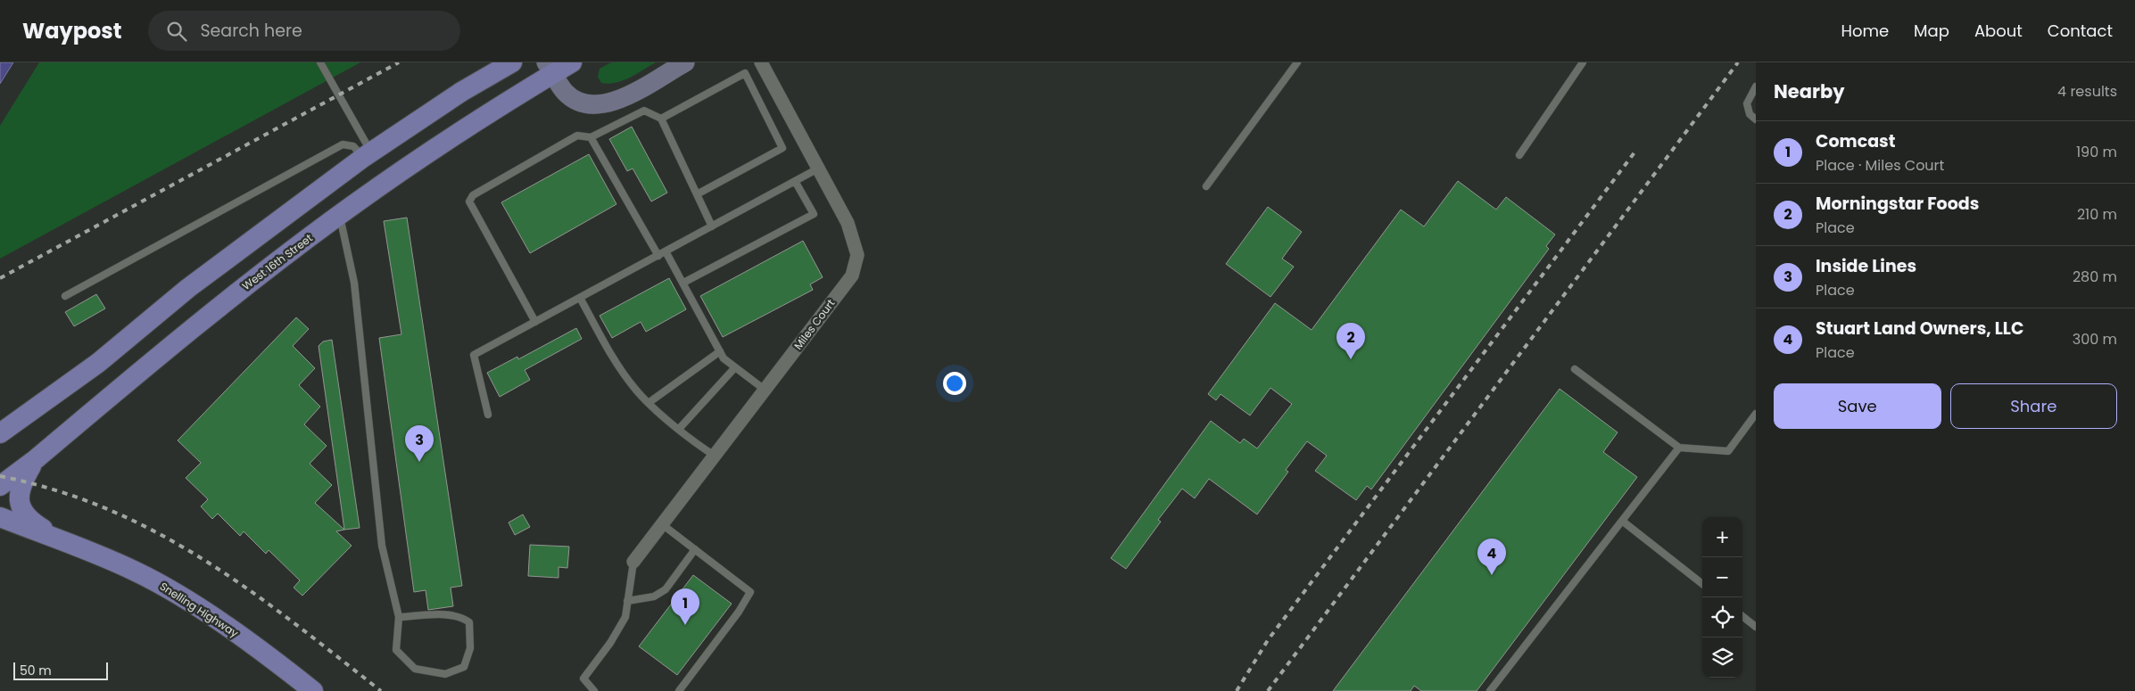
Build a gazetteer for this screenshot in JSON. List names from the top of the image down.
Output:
{
  "streets": {
    "main road": ["West 16th Street", "Snelling Highway"],
    "street": ["Miles Court"]
  },
  "scale_bar": "50 m",
  "page": {
    "header": "Waypost",
    "search": "Search here",
    "nav": [
      "Home",
      "Map",
      "About",
      "Contact"
    ],
    "heading": ["Nearby", "4 results"],
    "list": [
      {
        "mark": "1",
        "name": "Comcast",
        "note": "Place · Miles Court",
        "value": "190 m"
      },
      {
        "mark": "2",
        "name": "Morningstar Foods",
        "note": "Place",
        "value": "210 m"
      },
      {
        "mark": "3",
        "name": "Inside Lines",
        "note": "Place",
        "value": "280 m"
      },
      {
        "mark": "4",
        "name": "Stuart Land Owners, LLC",
        "note": "Place",
        "value": "300 m"
      }
    ],
    "pins": [
      "2",
      "3",
      "4",
      "1"
    ],
    "buttons": ["Save", "Share"],
    "map_buttons": ["+", "−"],
    "scale": "50 m"
  }
}
